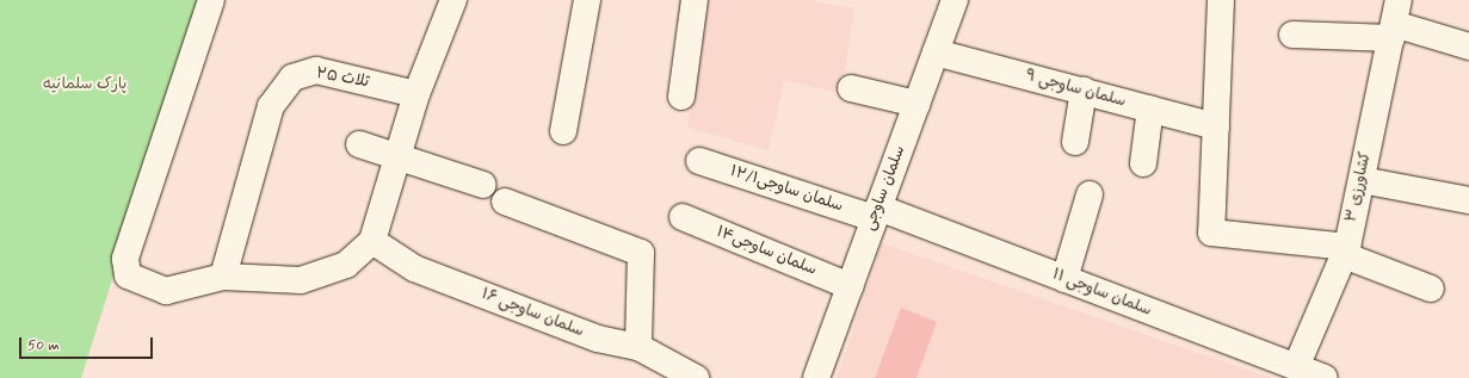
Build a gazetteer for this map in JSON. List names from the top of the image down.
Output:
{
  "streets": {
    "street": [
      "ثلاث ۲۵",
      "سلمان ساوجی ۹",
      "کشاورزی ۳",
      "سلمان ساوجی",
      "سلمان ساوجی۱۲/۱",
      "سلمان ساوجی۱۴",
      "سلمان ساوجی ۱۱",
      "سلمان ساوجی ۱۶"
    ]
  },
  "crossings": [
    ["سلمان ساوجی ۹", "سلمان ساوجی"],
    ["کشاورزی ۳", "سلمان ساوجی ۱۱"],
    ["سلمان ساوجی", "سلمان ساوجی۱۲/۱"],
    ["سلمان ساوجی", "سلمان ساوجی۱۴"],
    ["سلمان ساوجی", "سلمان ساوجی ۱۱"],
    ["سلمان ساوجی۱۲/۱", "سلمان ساوجی ۱۱"]
  ],
  "parks": ["پارک سلمانیه"],
  "scale_bar": "50 m"
}
